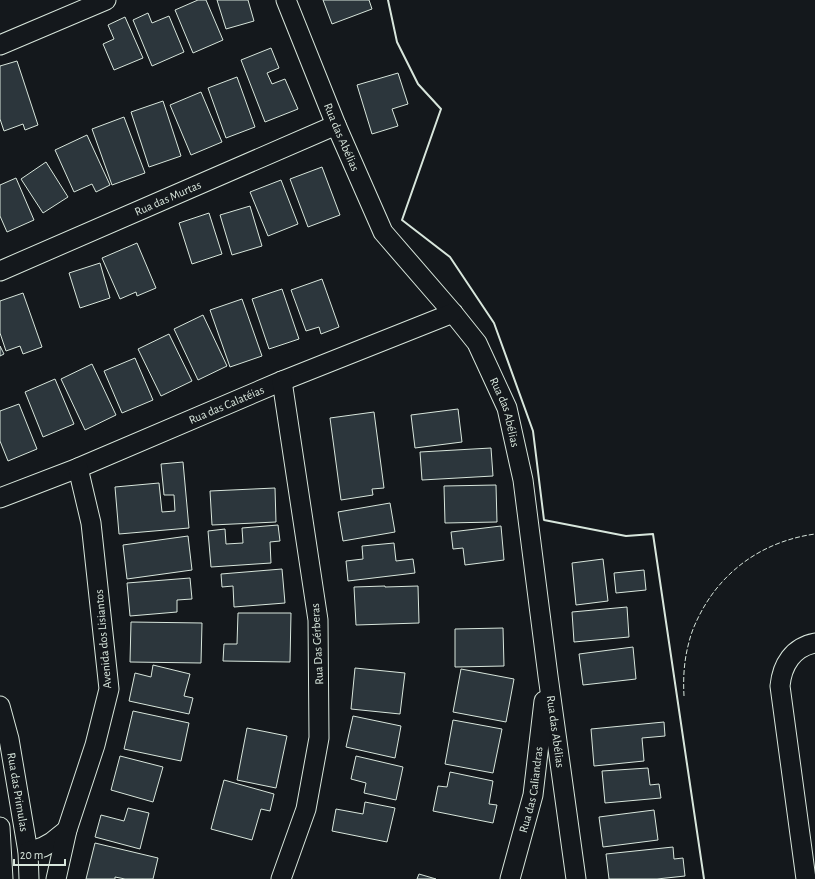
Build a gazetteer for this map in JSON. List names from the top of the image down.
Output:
{
  "streets": {
    "street": [
      "Rua das Abélias",
      "Rua das Murtas",
      "Rua das Calatéias",
      "Avenida dos Lisiantos",
      "Rua Das Gérberas",
      "Rua das Caliandras",
      "Rua das Primulas"
    ]
  },
  "crossings": [
    ["Rua das Abélias", "Rua das Murtas"],
    ["Rua das Abélias", "Rua das Calatéias"],
    ["Rua das Abélias", "Rua das Caliandras"],
    ["Rua das Calatéias", "Avenida dos Lisiantos"],
    ["Rua das Calatéias", "Rua Das Gérberas"]
  ],
  "scale_bar": "20 m"
}
